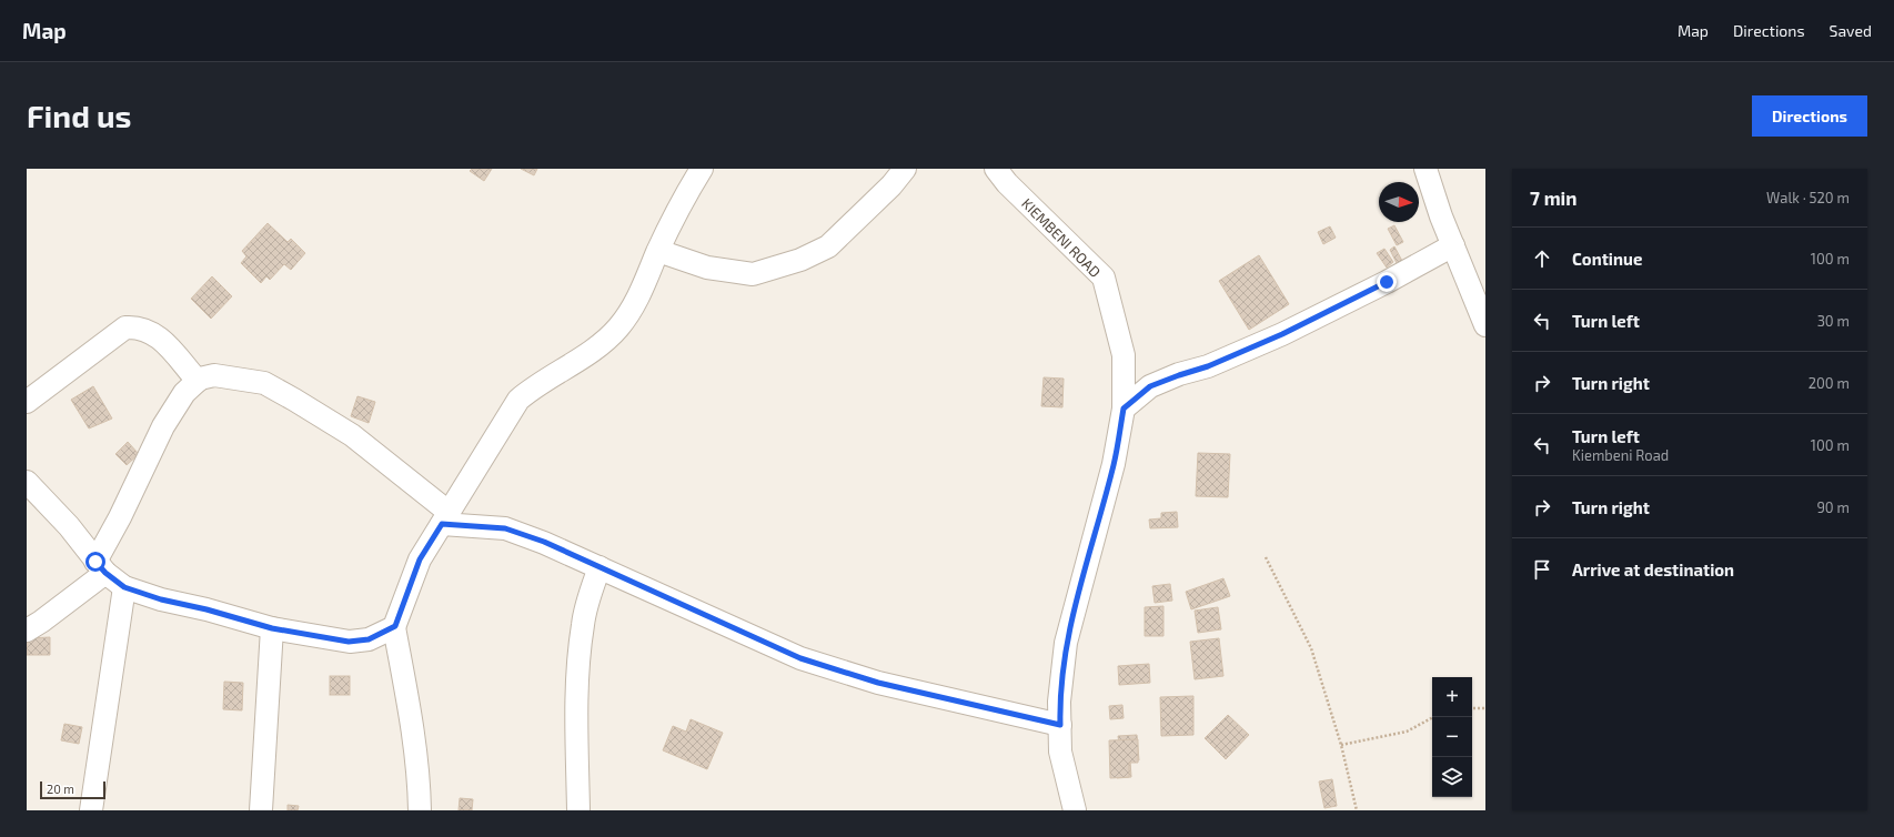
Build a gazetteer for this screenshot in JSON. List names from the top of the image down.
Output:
{
  "streets": {
    "street": ["KIEMBENI ROAD"]
  },
  "scale_bar": "20 m",
  "north": "right",
  "page": {
    "header": "Map",
    "nav": ["Map", "Directions", "Saved"],
    "buttons": "Directions",
    "title": "Find us",
    "heading": ["7 min", "Walk · 520 m"],
    "list": [
      ["Continue", "100 m"],
      ["Turn left", "30 m"],
      ["Turn right", "200 m"],
      ["Turn left", "Kiembeni Road", "100 m"],
      ["Turn right", "90 m"],
      "Arrive at destination"
    ],
    "map_buttons": ["+", "−"],
    "scale": "20 m"
  }
}
